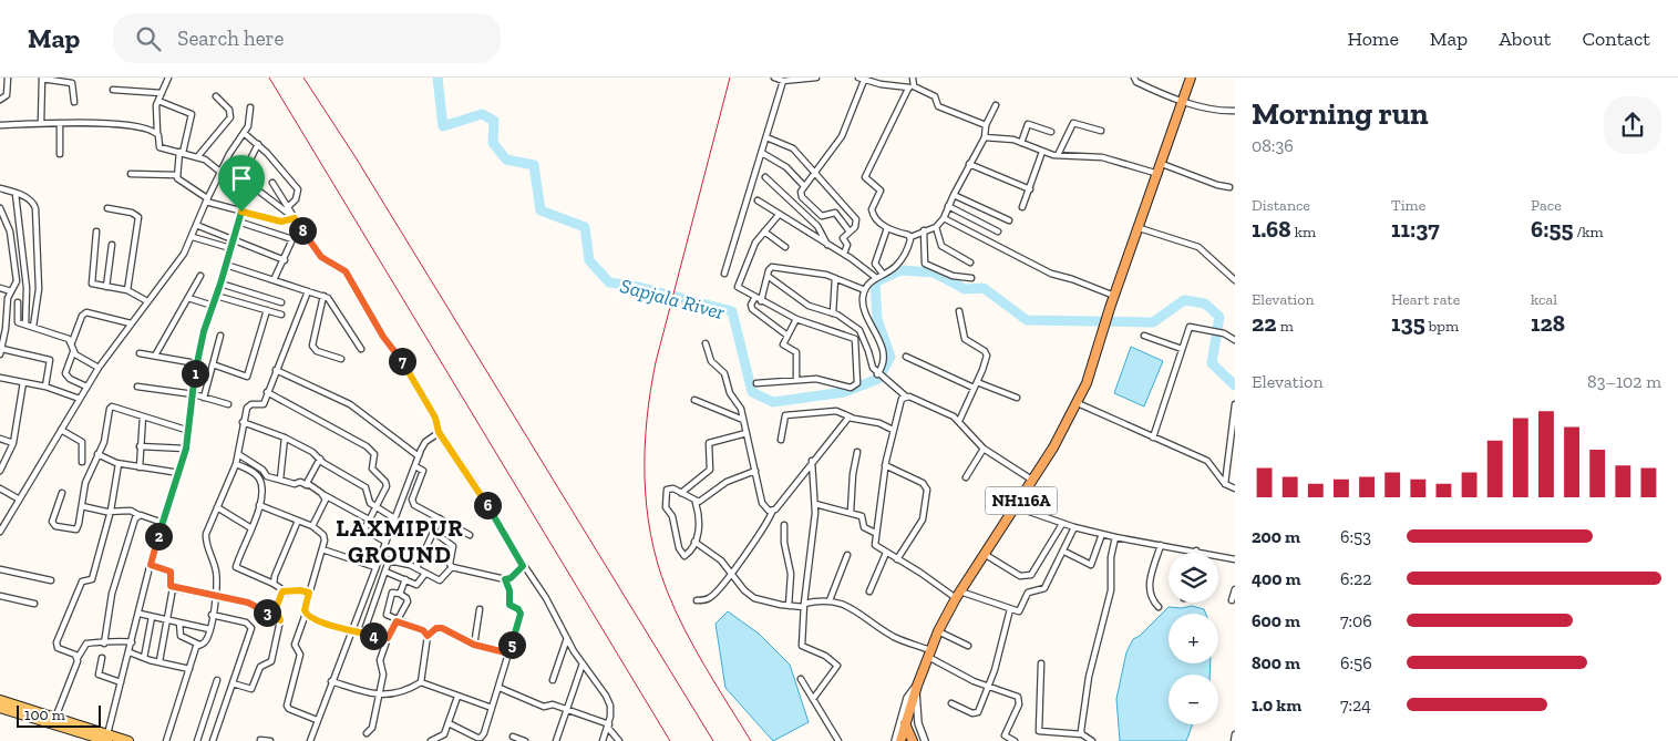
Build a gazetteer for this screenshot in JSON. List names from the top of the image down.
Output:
{
  "streets": {
    "highway": ["NH116A"]
  },
  "districts": ["LAXMIPUR GROUND"],
  "water": ["Sapjala River"],
  "scale_bar": "100 m",
  "page": {
    "header": "Map",
    "search": "Search here",
    "nav": [
      "Home",
      "Map",
      "About",
      "Contact"
    ],
    "heading": ["Morning run", "08:36"],
    "stats": [
      ["Distance", "1.68 km"],
      ["Time", "11:37"],
      ["Pace", "6:55 /km"],
      ["Elevation", "22 m"],
      ["Heart rate", "135 bpm"],
      ["kcal", "128"]
    ],
    "pins": [
      "8",
      "7",
      "1",
      "6",
      "2",
      "3",
      "4",
      "5"
    ],
    "chart": ["Elevation", "83–102 m"],
    "list": [
      {
        "name": "200 m",
        "note": "6:53"
      },
      {
        "name": "400 m",
        "note": "6:22"
      },
      {
        "name": "600 m",
        "note": "7:06"
      },
      {
        "name": "800 m",
        "note": "6:56"
      },
      {
        "name": "1.0 km",
        "note": "7:24"
      }
    ],
    "map_buttons": ["+", "−"],
    "scale": "100 m"
  }
}
